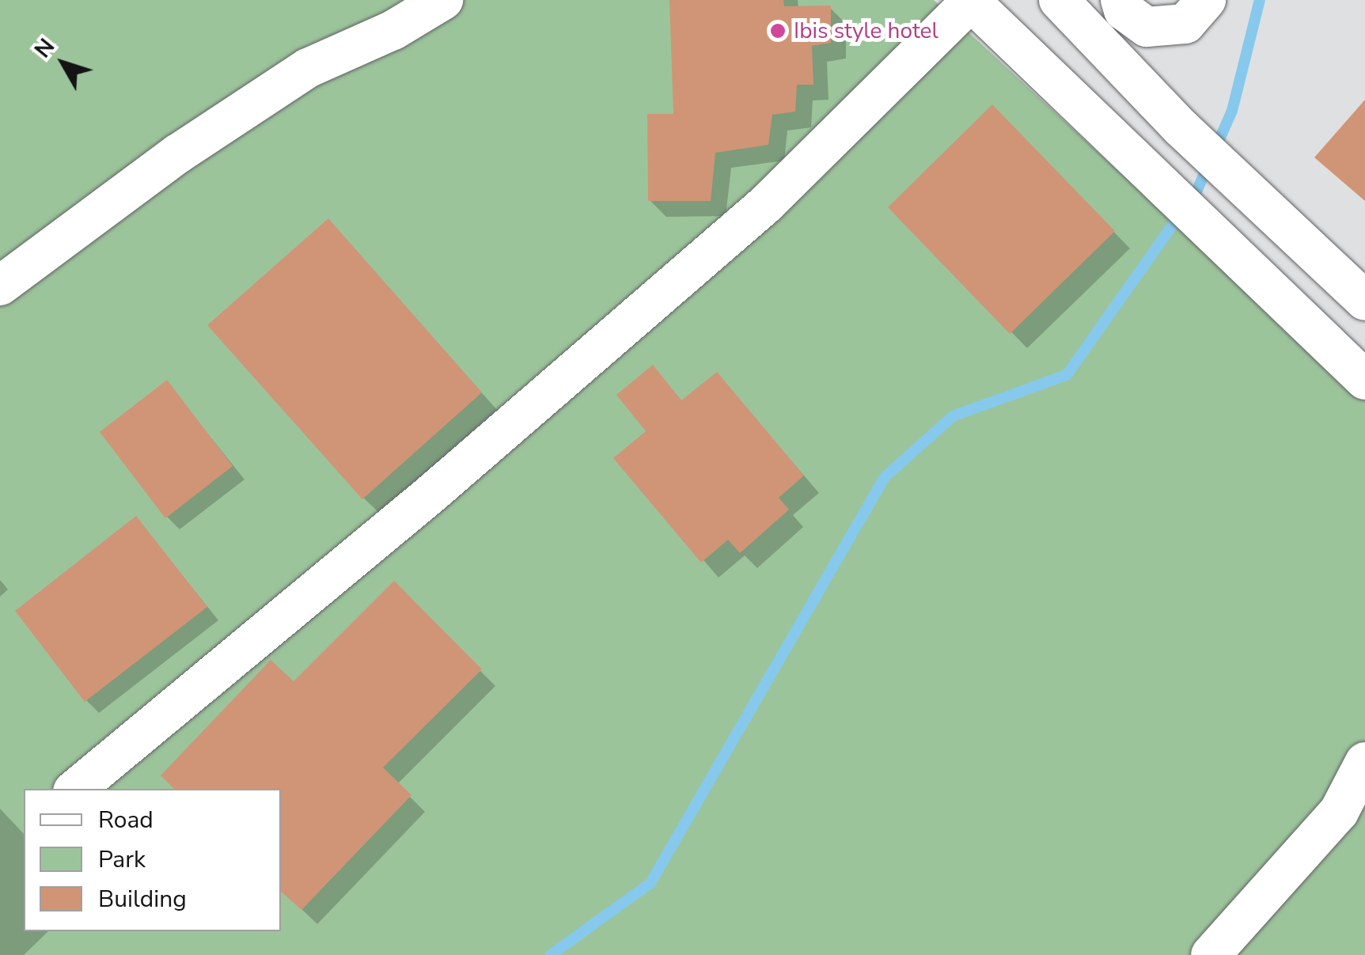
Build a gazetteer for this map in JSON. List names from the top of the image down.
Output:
{
  "places": ["Ibis style hotel"],
  "legend": ["Road", "Park", "Building"],
  "north": "top left"
}
